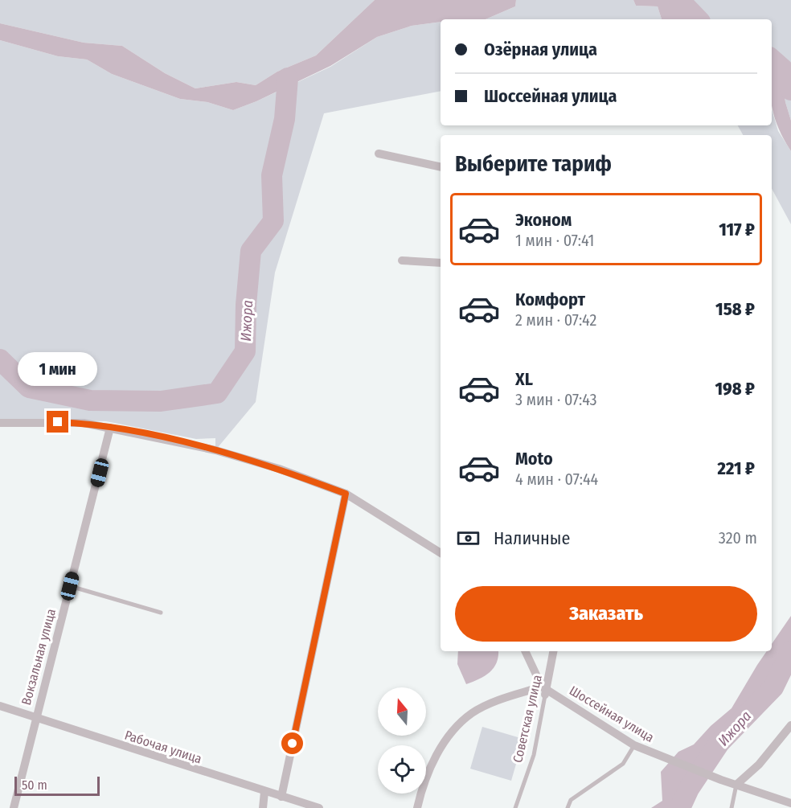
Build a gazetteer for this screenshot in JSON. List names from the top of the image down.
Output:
{
  "streets": {
    "street": [
      "Вокзальная улица",
      "Шоссейная улица",
      "Советская улица",
      "Рабочая улица"
    ]
  },
  "crossings": [
    ["Вокзальная улица", "Рабочая улица"],
    ["Шоссейная улица", "Советская улица"]
  ],
  "water": ["Ижора"],
  "scale_bar": "50 m",
  "north": "top",
  "page": {
    "banner": ["Озёрная улица", "Шоссейная улица"],
    "heading": "Выберите тариф",
    "list": [
      {
        "name": "Эконом",
        "note": "1 мин · 07:41",
        "value": "117 ₽"
      },
      {
        "name": "Комфорт",
        "note": "2 мин · 07:42",
        "value": "158 ₽"
      },
      {
        "name": "XL",
        "note": "3 мин · 07:43",
        "value": "198 ₽"
      },
      {
        "name": "Moto",
        "note": "4 мин · 07:44",
        "value": "221 ₽"
      }
    ],
    "bubble": "1 мин",
    "pay": ["Наличные", "320 m"],
    "buttons": "Заказать",
    "scale": "50 m"
  }
}
